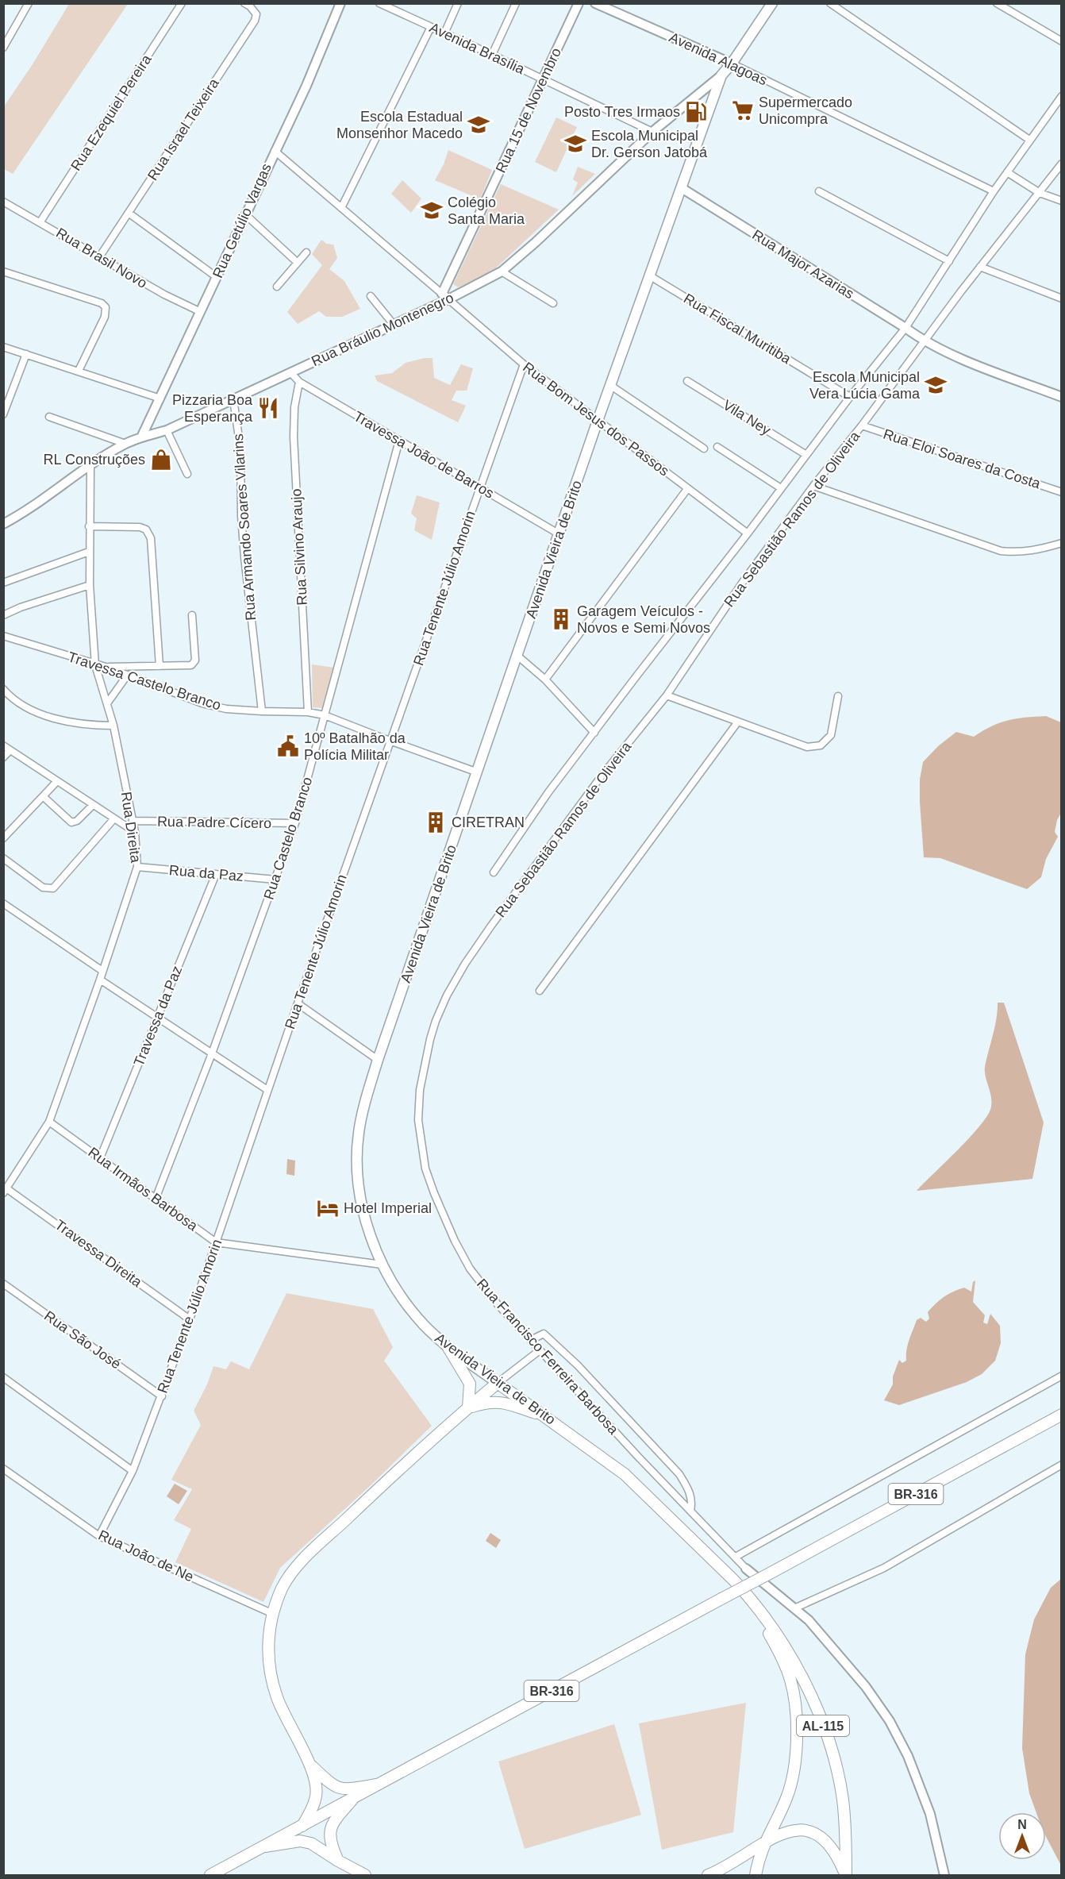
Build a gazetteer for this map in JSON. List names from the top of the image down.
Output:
{
  "streets": {
    "main road": ["Avenida Vieira de Brito", "BR-316", "AL-115"],
    "street": [
      "Avenida Brasília",
      "Avenida Alagoas",
      "Rua 15 de Novembro",
      "Rua Ezequiel Pereira",
      "Rua Israel Teixeira",
      "Rua Getúlio Vargas",
      "Rua Brasil Novo",
      "Rua Major Azarias",
      "Rua Fiscal Muritiba",
      "Rua Bráulio Montenegro",
      "Vila Ney",
      "Rua Bom Jesus dos Passos",
      "Travessa João de Barros",
      "Rua Eloi Soares da Costa",
      "Rua Sebastião Ramos de Oliveira",
      "Rua Armando Soares Vilarins",
      "Rua Silvino Araujo",
      "Rua Tenente Júlio Amorin",
      "Travessa Castelo Branco",
      "Rua Padre Cícero",
      "Rua Direita",
      "Rua Castelo Branco",
      "Rua da Paz",
      "Travessa da Paz",
      "Rua Irmãos Barbosa",
      "Travessa Direita",
      "Rua São José",
      "Rua Francisco Ferreira Barbosa",
      "Rua João de Ne"
    ]
  },
  "crossings": [
    ["Avenida Brasília", "Rua 15 de Novembro"],
    ["Avenida Brasília", "Rua Bráulio Montenegro"],
    ["Avenida Alagoas", "Rua Sebastião Ramos de Oliveira"],
    ["Avenida Alagoas", "Avenida Vieira de Brito"],
    ["Rua 15 de Novembro", "Rua Bráulio Montenegro"],
    ["Rua 15 de Novembro", "Rua Bom Jesus dos Passos"],
    ["Rua Ezequiel Pereira", "Rua Brasil Novo"],
    ["Rua Israel Teixeira", "Rua Brasil Novo"],
    ["Rua Getúlio Vargas", "Rua Brasil Novo"],
    ["Rua Getúlio Vargas", "Rua Bráulio Montenegro"],
    ["Rua Getúlio Vargas", "Rua Bom Jesus dos Passos"],
    ["Rua Major Azarias", "Rua Sebastião Ramos de Oliveira"],
    ["Rua Major Azarias", "Avenida Vieira de Brito"],
    ["Rua Fiscal Muritiba", "Rua Sebastião Ramos de Oliveira"],
    ["Rua Fiscal Muritiba", "Avenida Vieira de Brito"],
    ["Rua Bráulio Montenegro", "Rua Bom Jesus dos Passos"],
    ["Rua Bráulio Montenegro", "Travessa João de Barros"],
    ["Rua Bráulio Montenegro", "Rua Armando Soares Vilarins"],
    ["Rua Bráulio Montenegro", "Avenida Vieira de Brito"],
    ["Rua Bráulio Montenegro", "Rua Direita"],
    ["Vila Ney", "Rua Sebastião Ramos de Oliveira"],
    ["Rua Bom Jesus dos Passos", "Rua Sebastião Ramos de Oliveira"],
    ["Rua Bom Jesus dos Passos", "Avenida Vieira de Brito"],
    ["Rua Bom Jesus dos Passos", "Rua Tenente Júlio Amorin"],
    ["Travessa João de Barros", "Rua Silvino Araujo"],
    ["Travessa João de Barros", "Avenida Vieira de Brito"],
    ["Travessa João de Barros", "Rua Tenente Júlio Amorin"],
    ["Travessa João de Barros", "Rua Castelo Branco"],
    ["Rua Eloi Soares da Costa", "Rua Sebastião Ramos de Oliveira"],
    ["Rua Sebastião Ramos de Oliveira", "Rua Francisco Ferreira Barbosa"],
    ["Rua Armando Soares Vilarins", "Travessa Castelo Branco"],
    ["Rua Silvino Araujo", "Travessa Castelo Branco"],
    ["Avenida Vieira de Brito", "Travessa Castelo Branco"],
    ["Avenida Vieira de Brito", "Rua Irmãos Barbosa"],
    ["Avenida Vieira de Brito", "AL-115"],
    ["Rua Tenente Júlio Amorin", "Travessa Castelo Branco"],
    ["Rua Tenente Júlio Amorin", "Rua Irmãos Barbosa"],
    ["Rua Tenente Júlio Amorin", "Travessa Direita"],
    ["Rua Tenente Júlio Amorin", "Rua São José"],
    ["Rua Tenente Júlio Amorin", "Rua João de Ne"],
    ["Travessa Castelo Branco", "Rua Direita"],
    ["Travessa Castelo Branco", "Rua Castelo Branco"],
    ["Rua Padre Cícero", "Rua Direita"],
    ["Rua Padre Cícero", "Rua Castelo Branco"],
    ["Rua Direita", "Rua da Paz"],
    ["Rua Direita", "Rua Irmãos Barbosa"],
    ["Rua Direita", "Travessa Direita"],
    ["Rua Castelo Branco", "Rua da Paz"],
    ["Rua Castelo Branco", "Rua Irmãos Barbosa"],
    ["Rua da Paz", "Travessa da Paz"],
    ["Travessa da Paz", "Rua Irmãos Barbosa"]
  ],
  "places": {
    "supermarket": ["Supermercado Unicompra"],
    "fuel station": ["Posto Tres Irmaos"],
    "school or university": [
      "Escola Estadual Monsenhor Macedo",
      "Escola Municipal Dr. Gerson Jatobá",
      "Colégio Santa Maria",
      "Escola Municipal Vera Lúcia Gama"
    ],
    "restaurant": ["Pizzaria Boa Esperança"],
    "shop": ["RL Construções"],
    "building": ["Garagem Veículos - Novos e Semi Novos", "CIRETRAN"],
    "public building": ["10º Batalhão da Polícia Militar"],
    "hotel": ["Hotel Imperial"]
  },
  "north": "top"
}
